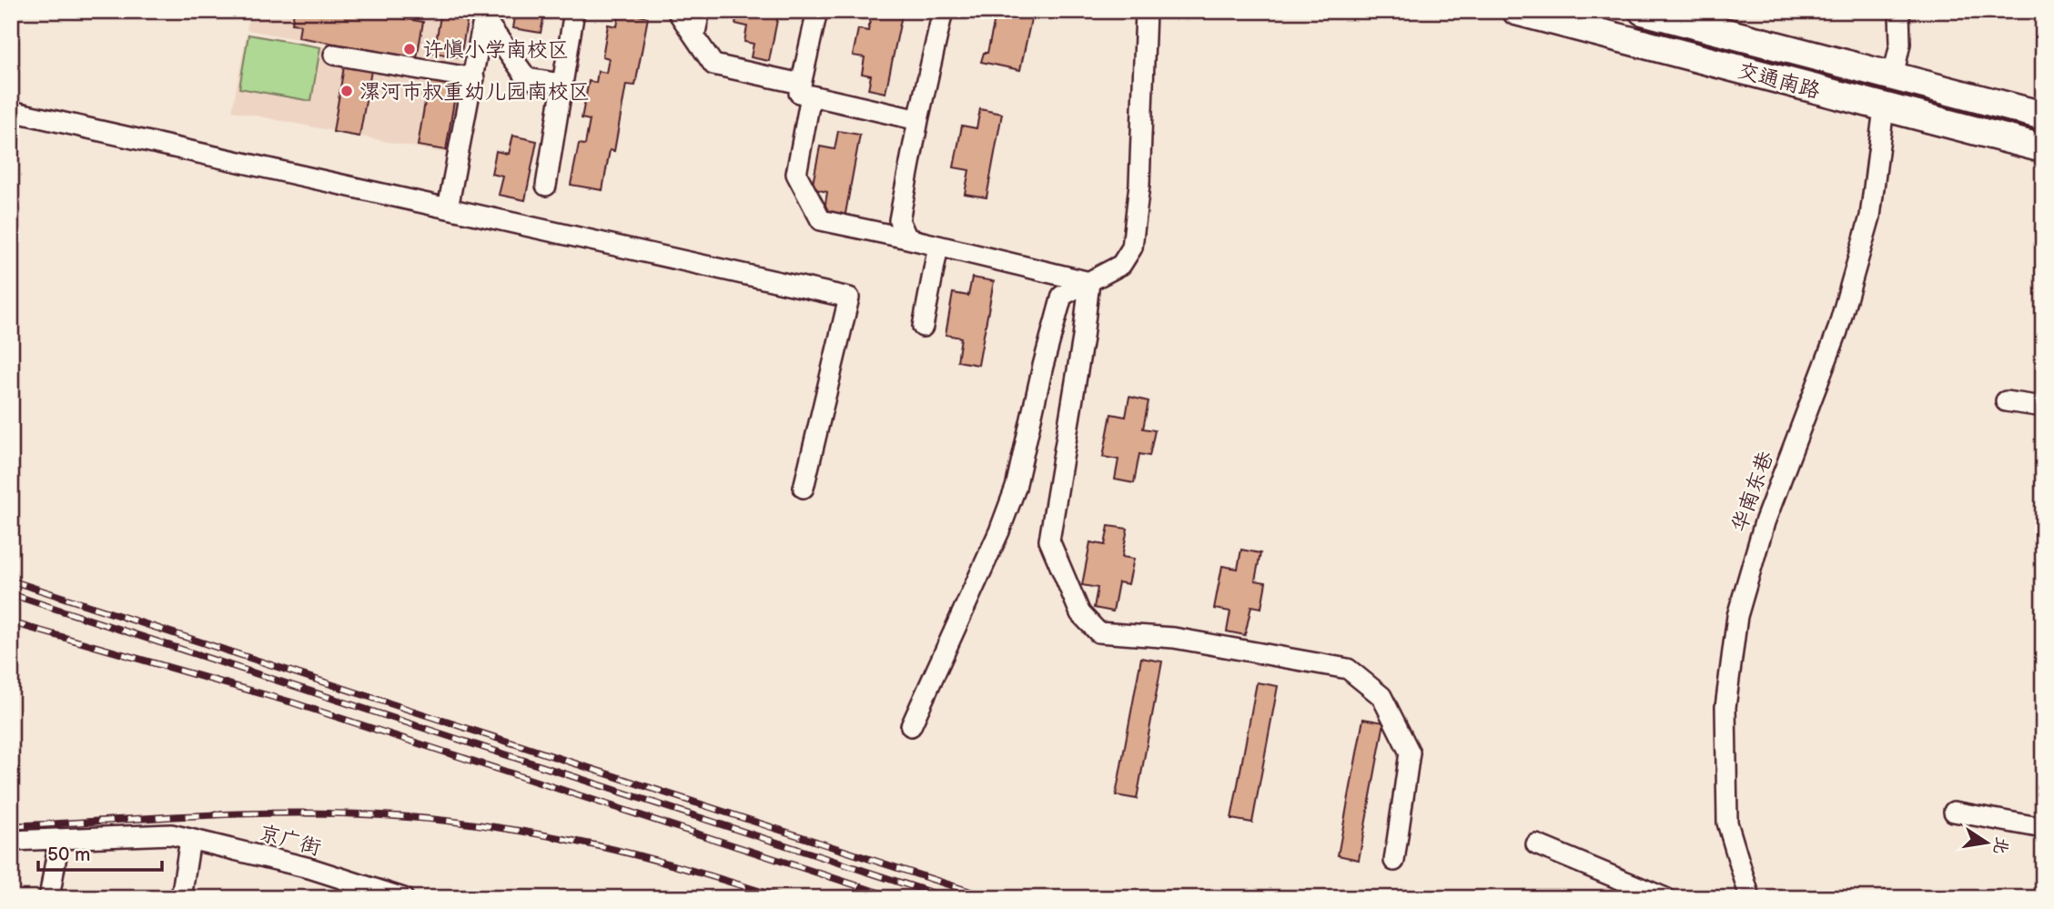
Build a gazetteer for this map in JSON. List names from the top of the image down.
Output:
{
  "streets": {
    "main road": ["交通南路"],
    "street": ["华南东巷", "京广街"]
  },
  "crossings": [
    ["交通南路", "华南东巷"]
  ],
  "places": ["许慎小学南校区", "漯河市叔重幼儿园南校区"],
  "scale_bar": "50 m",
  "north": "right"
}
